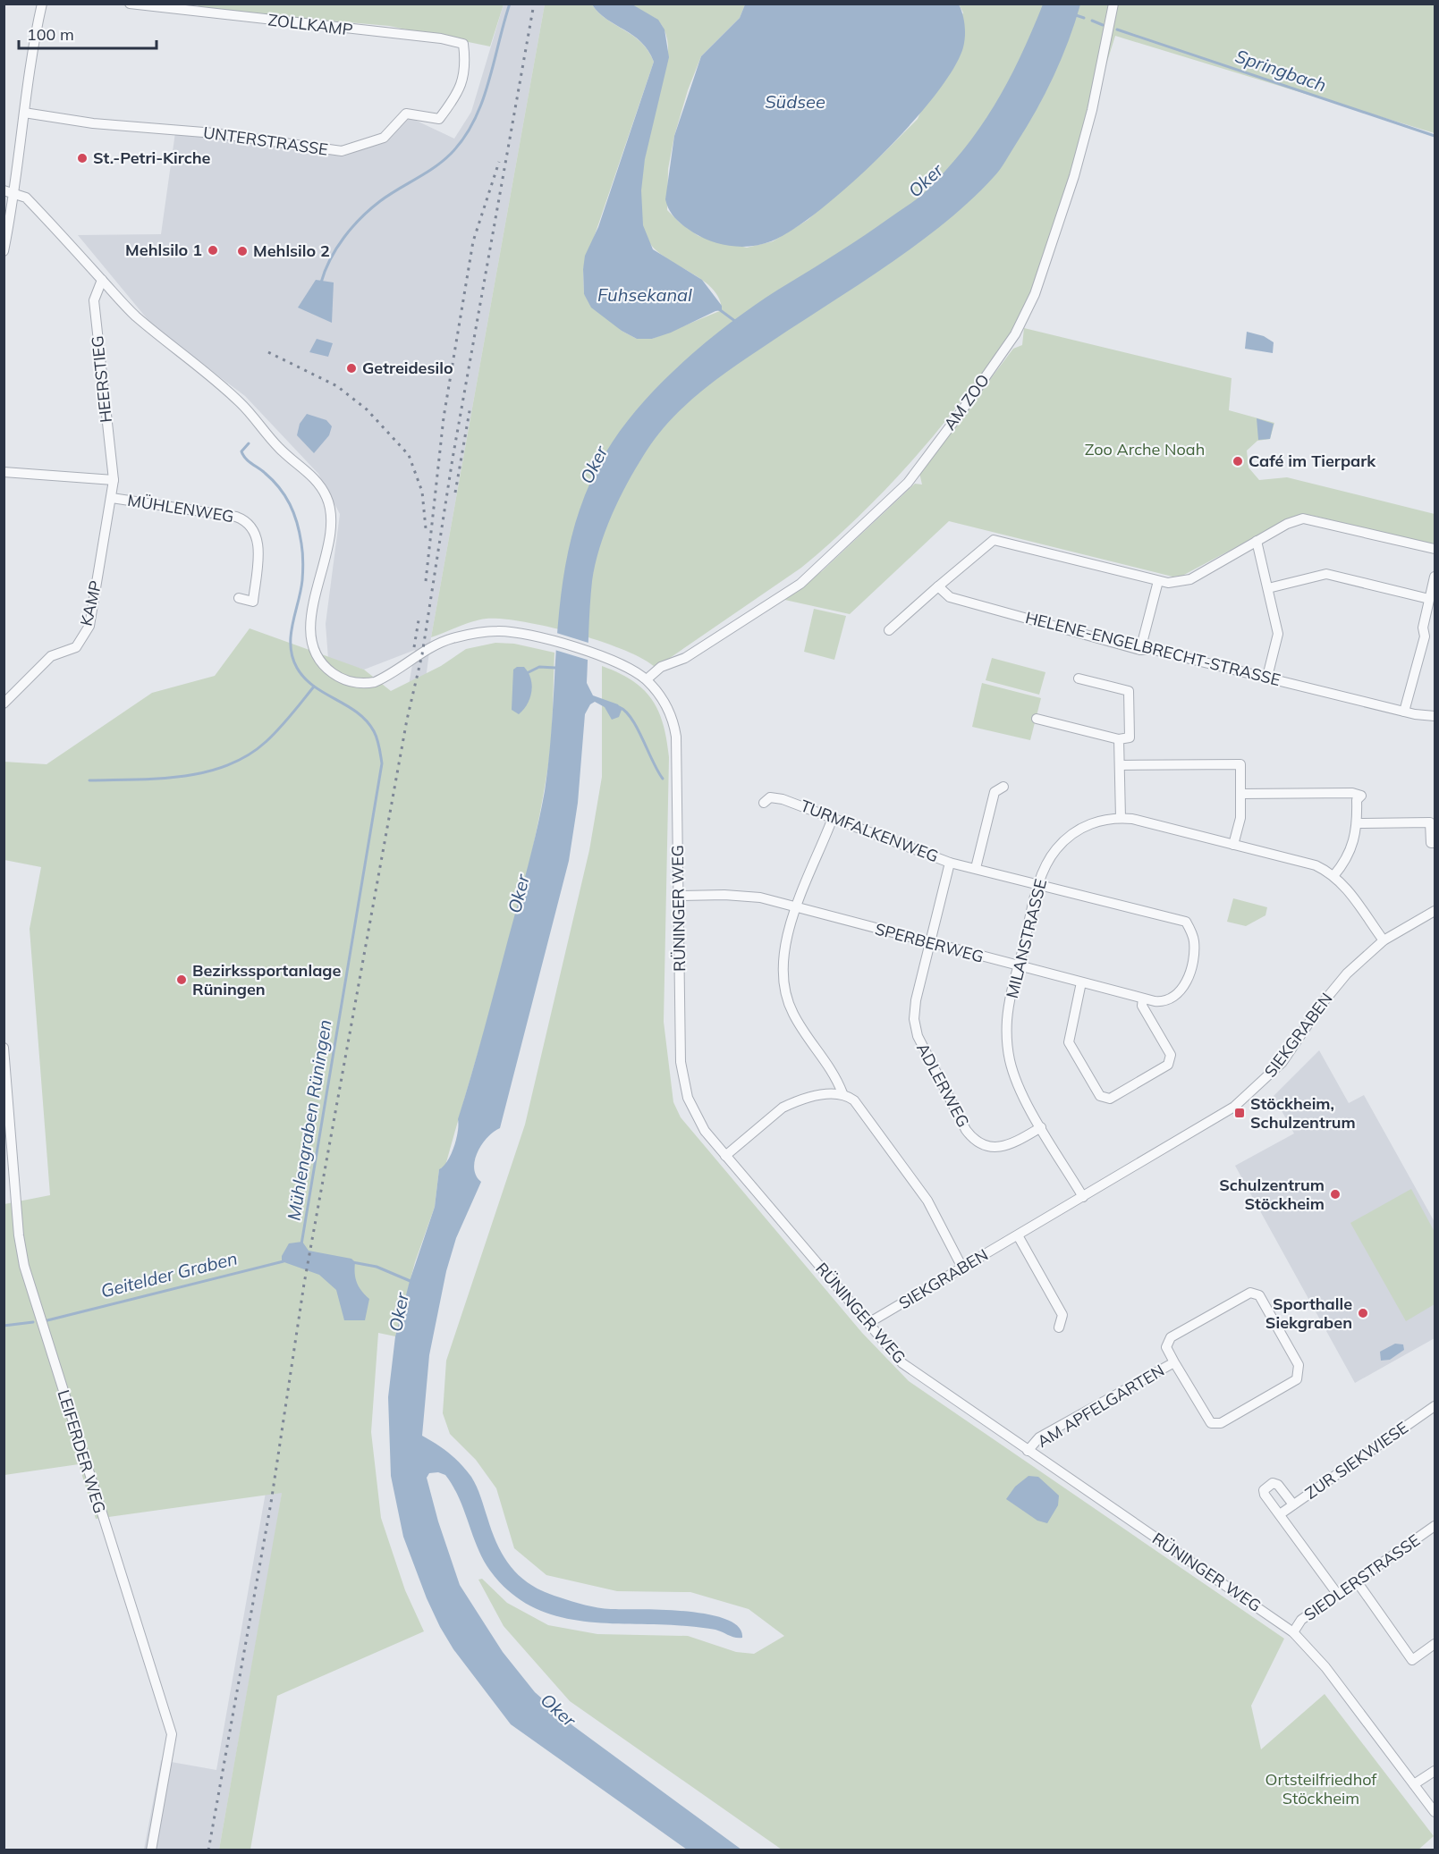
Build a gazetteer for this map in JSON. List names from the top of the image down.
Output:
{
  "streets": {
    "street": [
      "ZOLLKAMP",
      "UNTERSTRASSE",
      "HEERSTIEG",
      "AM ZOO",
      "MÜHLENWEG",
      "KAMP",
      "HELENE-ENGELBRECHT-STRASSE",
      "TURMFALKENWEG",
      "RÜNINGER WEG",
      "MILANSTRASSE",
      "SPERBERWEG",
      "SIEKGRABEN",
      "ADLERWEG",
      "AM APFELGARTEN",
      "LEIFERDER WEG",
      "ZUR SIEKWIESE",
      "SIEDLERSTRASSE"
    ]
  },
  "crossings": [
    ["ZOLLKAMP", "UNTERSTRASSE"],
    ["HEERSTIEG", "MÜHLENWEG"],
    ["HEERSTIEG", "KAMP"],
    ["AM ZOO", "RÜNINGER WEG"],
    ["MÜHLENWEG", "KAMP"],
    ["TURMFALKENWEG", "MILANSTRASSE"],
    ["TURMFALKENWEG", "SPERBERWEG"],
    ["TURMFALKENWEG", "ADLERWEG"],
    ["RÜNINGER WEG", "SPERBERWEG"],
    ["RÜNINGER WEG", "SIEKGRABEN"],
    ["RÜNINGER WEG", "AM APFELGARTEN"],
    ["RÜNINGER WEG", "SIEDLERSTRASSE"],
    ["MILANSTRASSE", "SPERBERWEG"],
    ["MILANSTRASSE", "SIEKGRABEN"],
    ["MILANSTRASSE", "ADLERWEG"],
    ["SPERBERWEG", "ADLERWEG"]
  ],
  "water": [
    "Springbach",
    "Südsee",
    "Oker",
    "Fuhsekanal",
    "Mühlengraben Rüningen",
    "Geitelder Graben"
  ],
  "parks": ["Zoo Arche Noah", "Ortsteilfriedhof Stöckheim"],
  "places": {
    "other": [
      "St.-Petri-Kirche",
      "Mehlsilo 1",
      "Mehlsilo 2",
      "Getreidesilo",
      "Café im Tierpark",
      "Bezirkssportanlage Rüningen",
      "Schulzentrum Stöckheim",
      "Sporthalle Siekgraben"
    ],
    "transit": ["Stöckheim, Schulzentrum"]
  },
  "scale_bar": "100 m"
}
